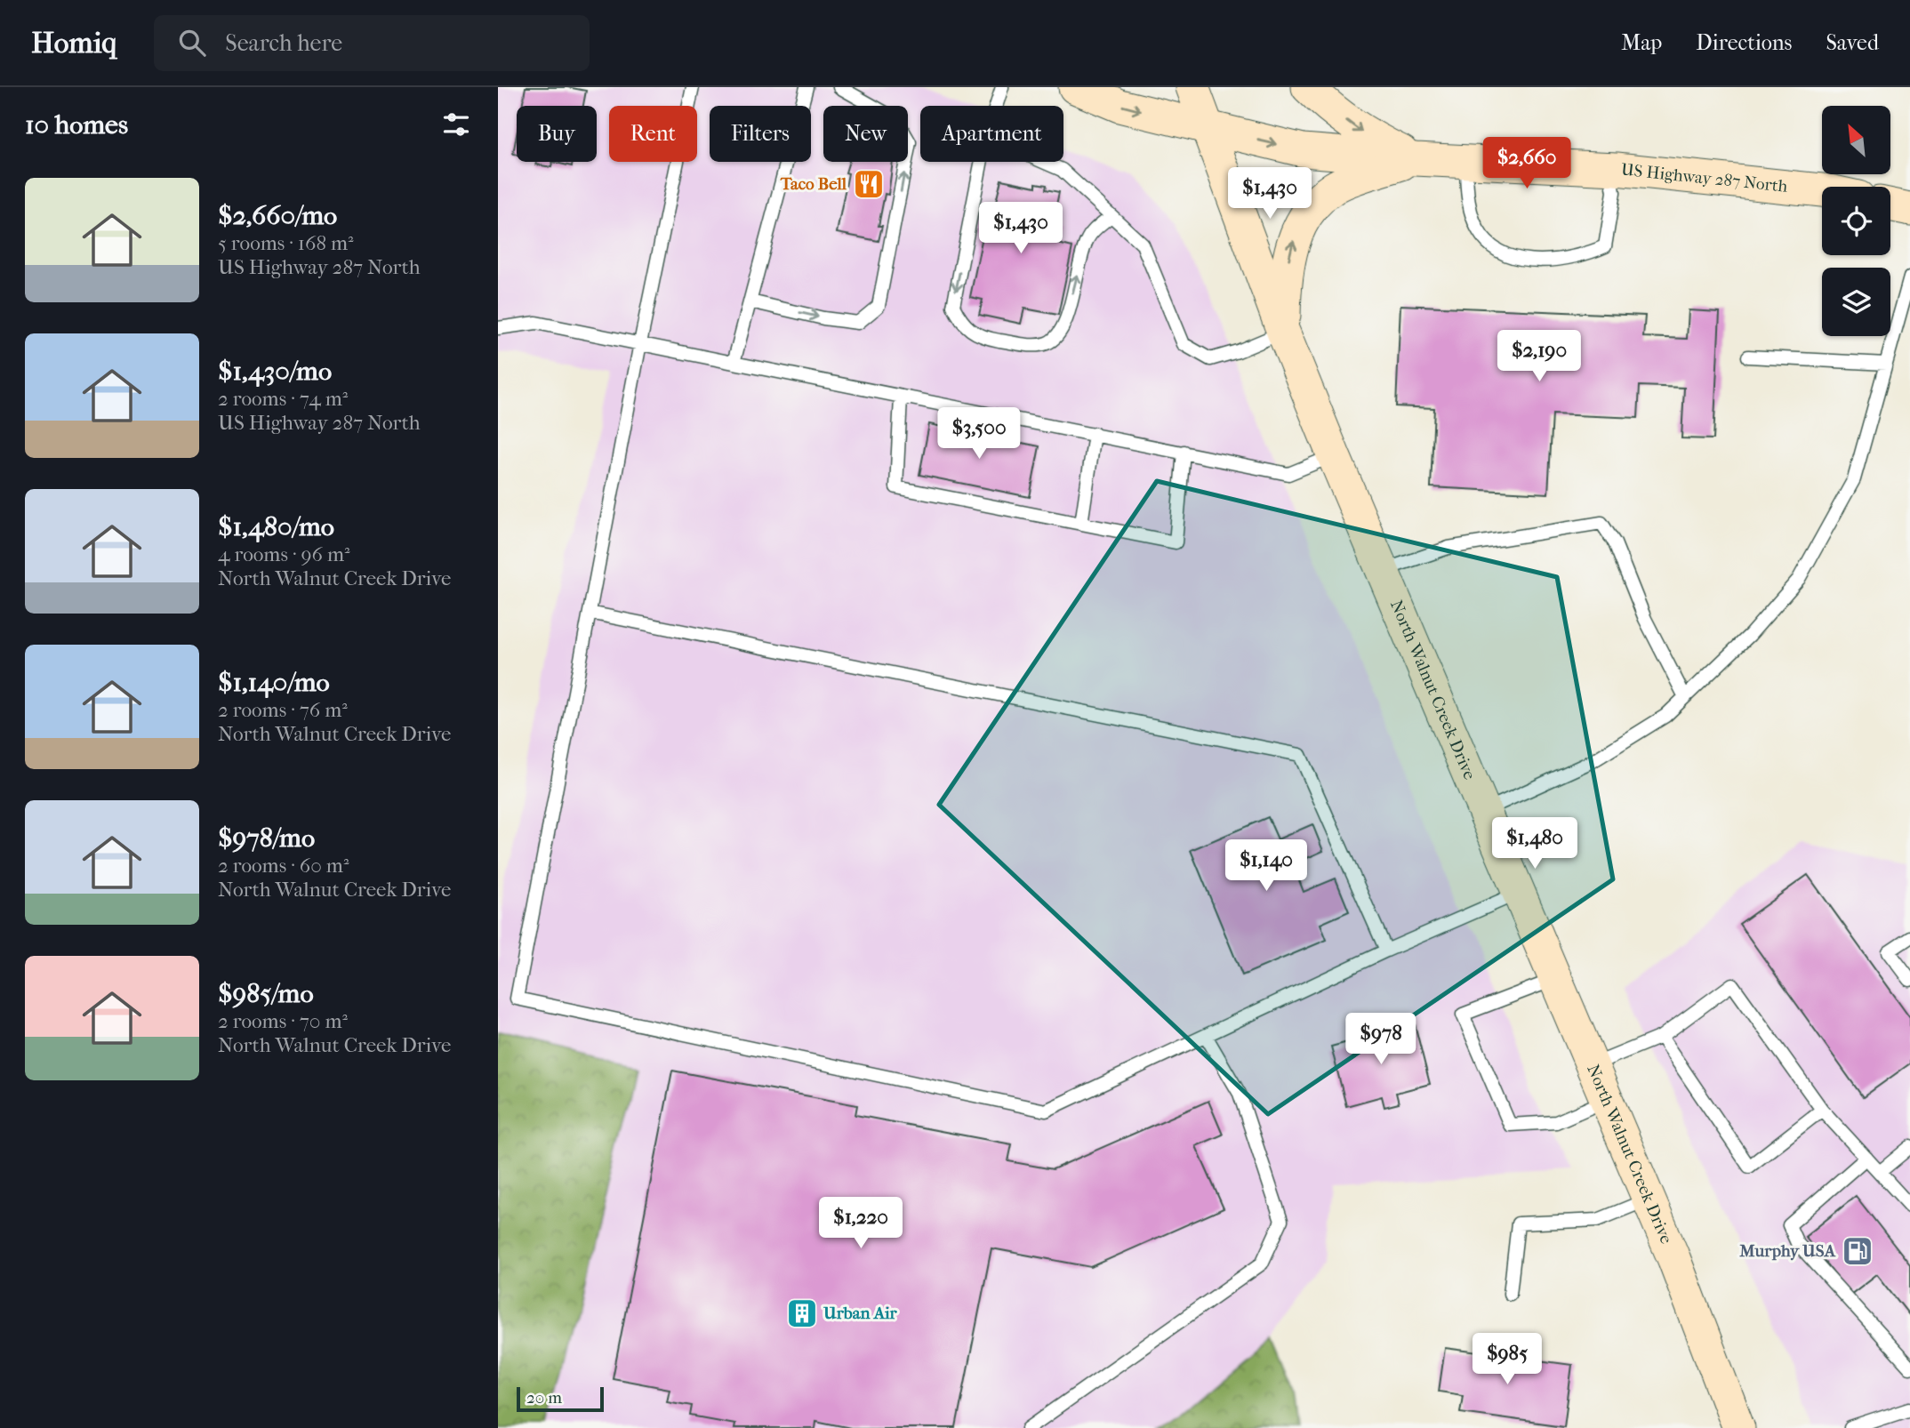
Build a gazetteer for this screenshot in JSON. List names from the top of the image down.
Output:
{
  "streets": {
    "main road": ["US Highway 287 North", "North Walnut Creek Drive"]
  },
  "crossings": [
    ["US Highway 287 North", "North Walnut Creek Drive"]
  ],
  "places": {
    "restaurant": ["Taco Bell"],
    "fuel station": ["Murphy USA"],
    "building": ["Urban Air"]
  },
  "scale_bar": "20 m",
  "north": "top left",
  "page": {
    "header": "Homiq",
    "search": "Search here",
    "nav": ["Map", "Directions", "Saved"],
    "heading": "10 homes",
    "chip": [
      "Buy",
      "Rent",
      "Filters",
      "New",
      "Apartment"
    ],
    "price": [
      "$2,660",
      "$1,430",
      "$1,430",
      "$2,190",
      "$3,500",
      "$1,480",
      "$1,140",
      "$978",
      "$1,220",
      "$985"
    ],
    "list": [
      {
        "name": "$2,660/mo",
        "note": "5 rooms · 168 m² · US Highway 287 North"
      },
      {
        "name": "$1,430/mo",
        "note": "2 rooms · 74 m² · US Highway 287 North"
      },
      {
        "name": "$1,480/mo",
        "note": "4 rooms · 96 m² · North Walnut Creek Drive"
      },
      {
        "name": "$1,140/mo",
        "note": "2 rooms · 76 m² · North Walnut Creek Drive"
      },
      {
        "name": "$978/mo",
        "note": "2 rooms · 60 m² · North Walnut Creek Drive"
      },
      {
        "name": "$985/mo",
        "note": "2 rooms · 70 m² · North Walnut Creek Drive"
      }
    ],
    "scale": "20 m"
  }
}
